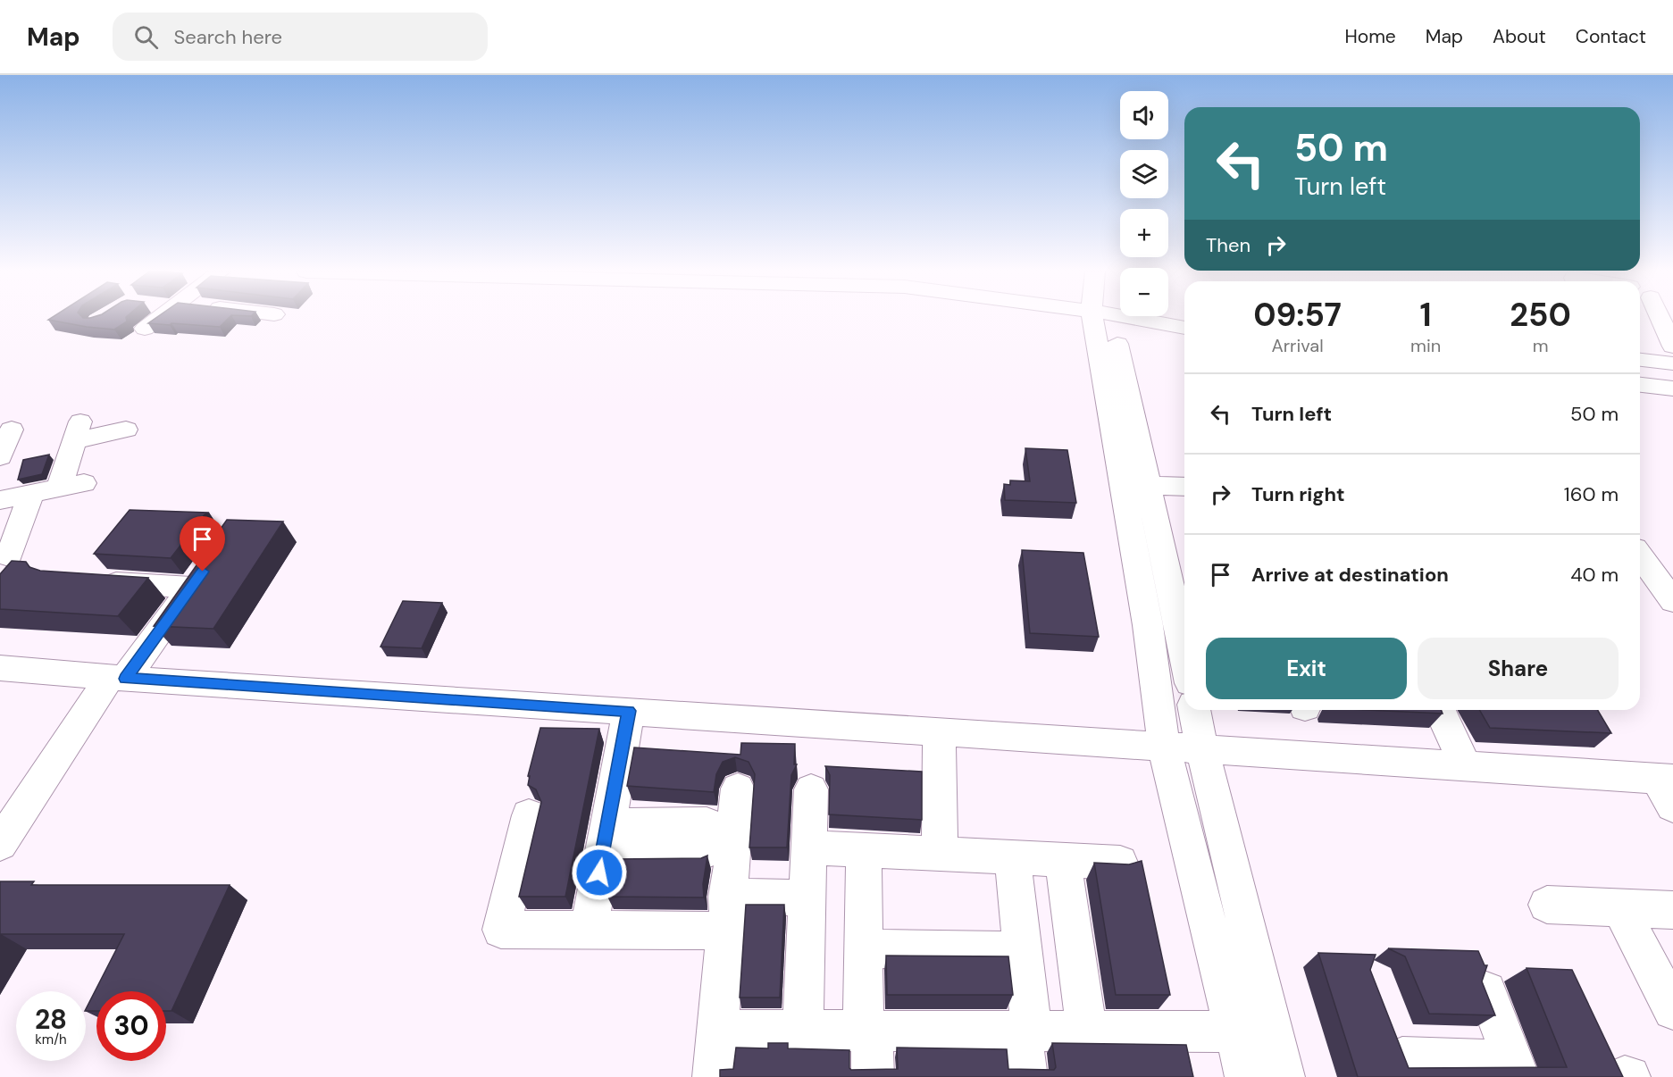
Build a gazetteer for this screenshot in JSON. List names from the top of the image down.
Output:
{
  "page": {
    "header": "Map",
    "search": "Search here",
    "nav": [
      "Home",
      "Map",
      "About",
      "Contact"
    ],
    "map_buttons": ["+", "−"],
    "turn": ["50 m", "Turn left"],
    "then": "Then",
    "eta": [
      "09:57",
      "Arrival",
      "1",
      "min",
      "250",
      "m"
    ],
    "list": [
      {
        "name": "Turn left",
        "value": "50 m"
      },
      {
        "name": "Turn right",
        "value": "160 m"
      },
      {
        "name": "Arrive at destination",
        "value": "40 m"
      }
    ],
    "buttons": ["Exit", "Share"],
    "speed": "28 km/h",
    "limit": "30"
  }
}
